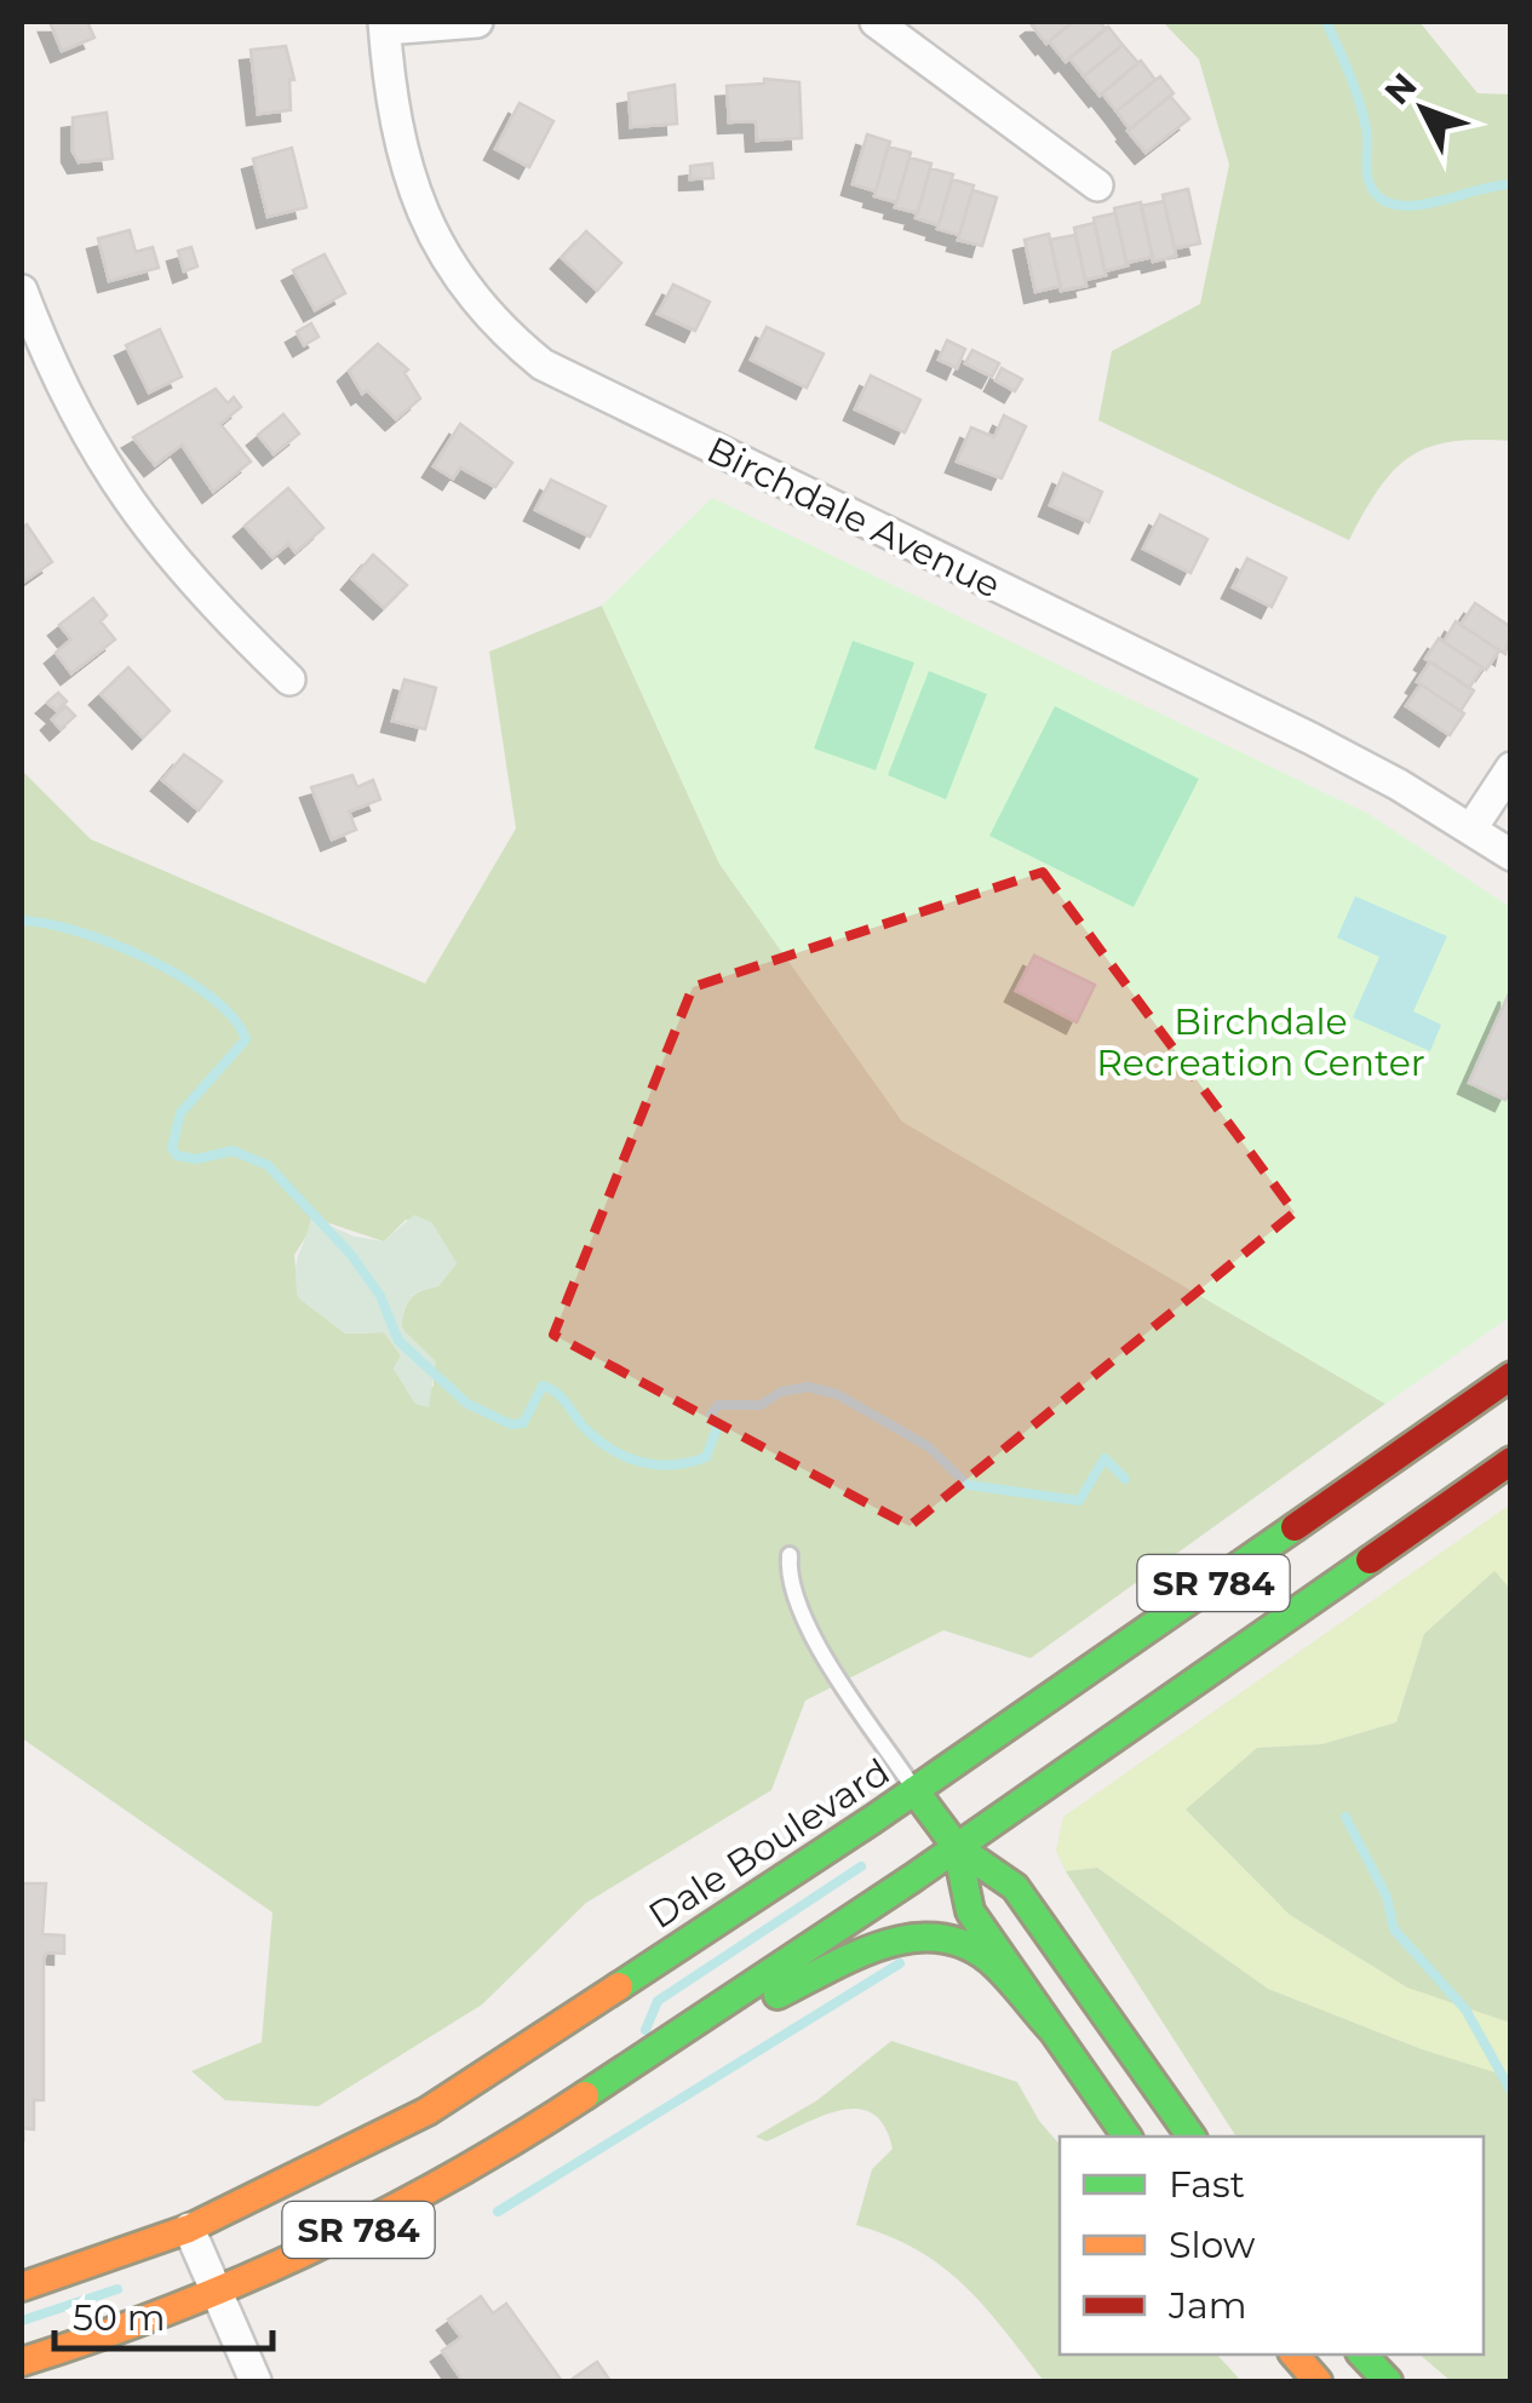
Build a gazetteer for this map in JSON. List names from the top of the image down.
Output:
{
  "streets": {
    "main road": ["SR 784", "Dale Boulevard"],
    "street": ["Birchdale Avenue"]
  },
  "parks": ["Birchdale Recreation Center"],
  "legend": ["Fast", "Slow", "Jam"],
  "scale_bar": "50 m",
  "north": "top left"
}
